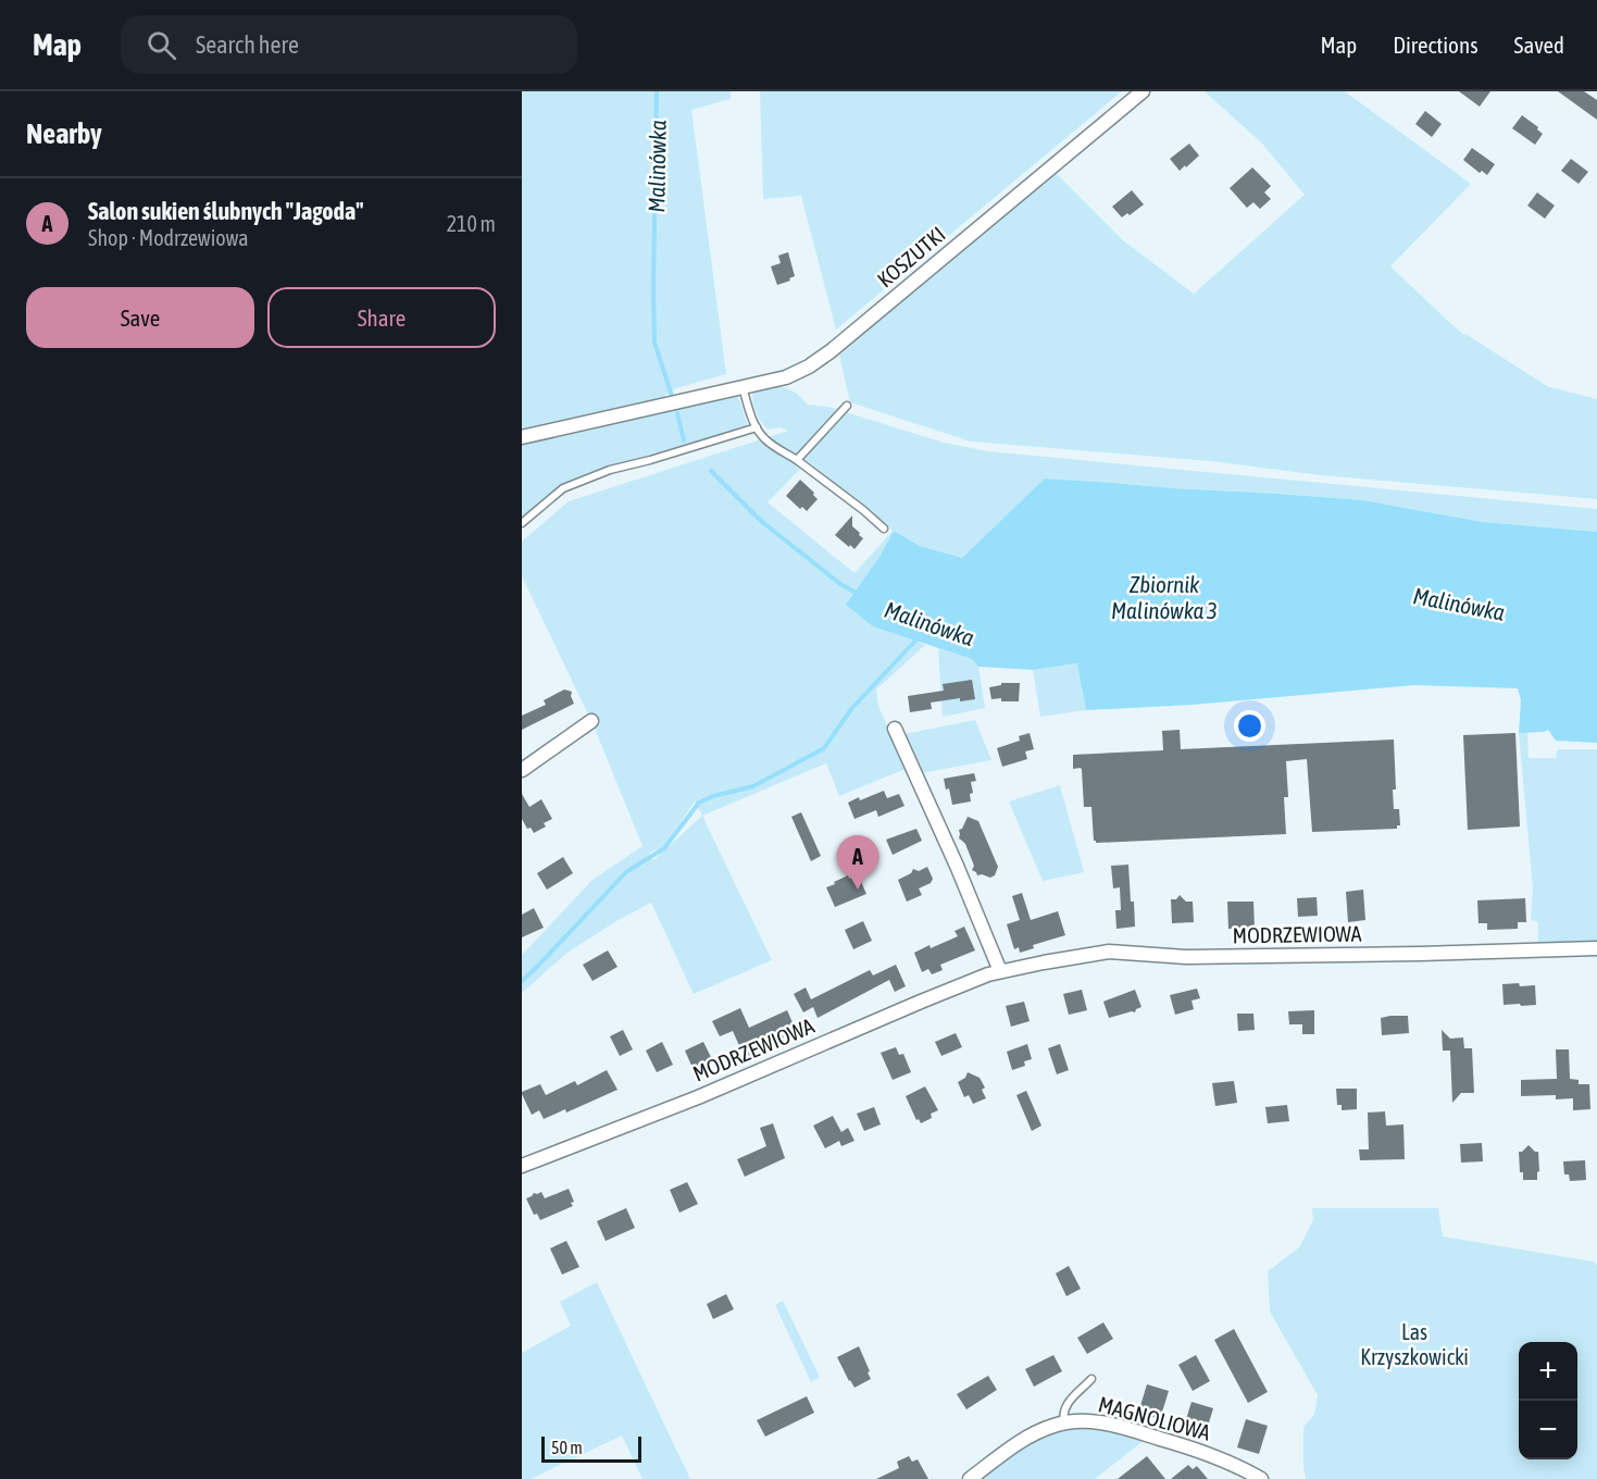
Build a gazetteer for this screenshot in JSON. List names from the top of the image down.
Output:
{
  "streets": {
    "street": ["KOSZUTKI", "MODRZEWIOWA", "MAGNOLIOWA"]
  },
  "water": ["Malinówka", "Zbiornik Malinówka 3"],
  "parks": ["Las Krzyszkowicki"],
  "scale_bar": "50 m",
  "page": {
    "header": "Map",
    "search": "Search here",
    "nav": ["Map", "Directions", "Saved"],
    "heading": "Nearby",
    "list": [
      {
        "mark": "A",
        "name": "Salon sukien ślubnych \"Jagoda\"",
        "note": "Shop · Modrzewiowa",
        "value": "210 m"
      }
    ],
    "buttons": ["Save", "Share"],
    "pins": "A",
    "map_buttons": ["+", "−"],
    "scale": "50 m"
  }
}
